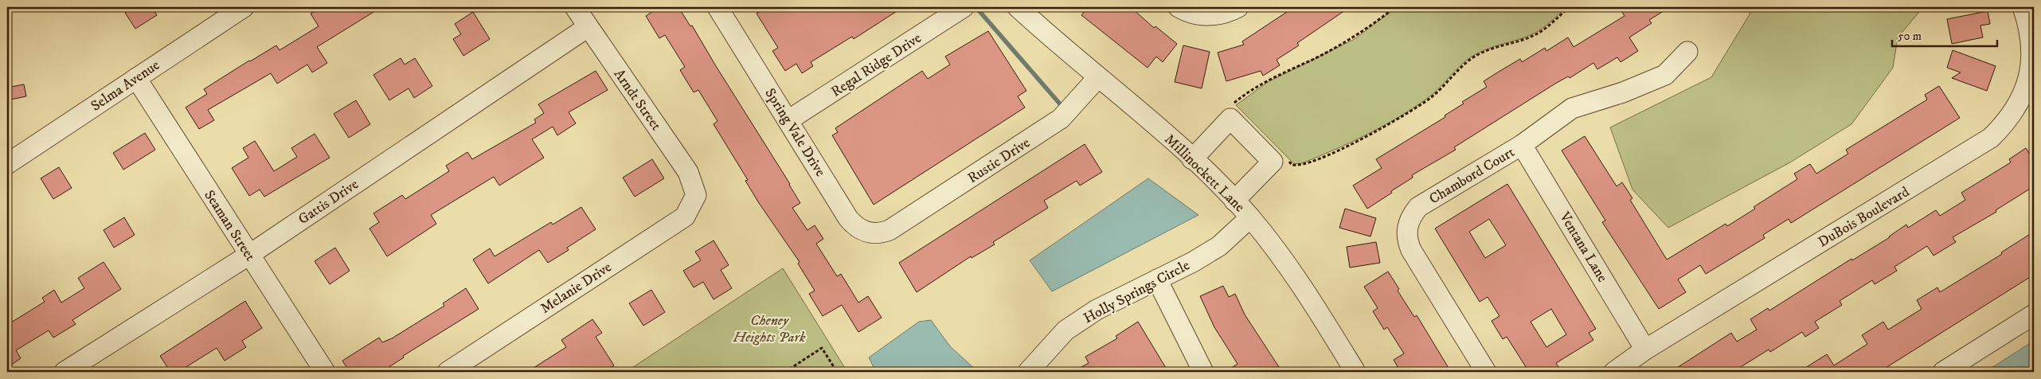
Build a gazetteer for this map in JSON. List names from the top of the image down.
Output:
{
  "streets": {
    "street": [
      "Regal Ridge Drive",
      "Selma Avenue",
      "Arndt Street",
      "Spring Vale Drive",
      "Rustic Drive",
      "Millinockett Lane",
      "Chambord Court",
      "Gattis Drive",
      "DuBois Boulevard",
      "Seaman Street",
      "Ventana Lane",
      "Melanie Drive",
      "Holly Springs Circle"
    ]
  },
  "crossings": [
    ["Regal Ridge Drive", "Spring Vale Drive"],
    ["Selma Avenue", "Seaman Street"],
    ["Arndt Street", "Gattis Drive"],
    ["Arndt Street", "Melanie Drive"],
    ["Spring Vale Drive", "Rustic Drive"],
    ["Rustic Drive", "Millinockett Lane"],
    ["Millinockett Lane", "Holly Springs Circle"],
    ["Chambord Court", "Ventana Lane"],
    ["Gattis Drive", "Seaman Street"],
    ["DuBois Boulevard", "Ventana Lane"]
  ],
  "parks": ["Cheney Heights Park"],
  "scale_bar": "50 m"
}
